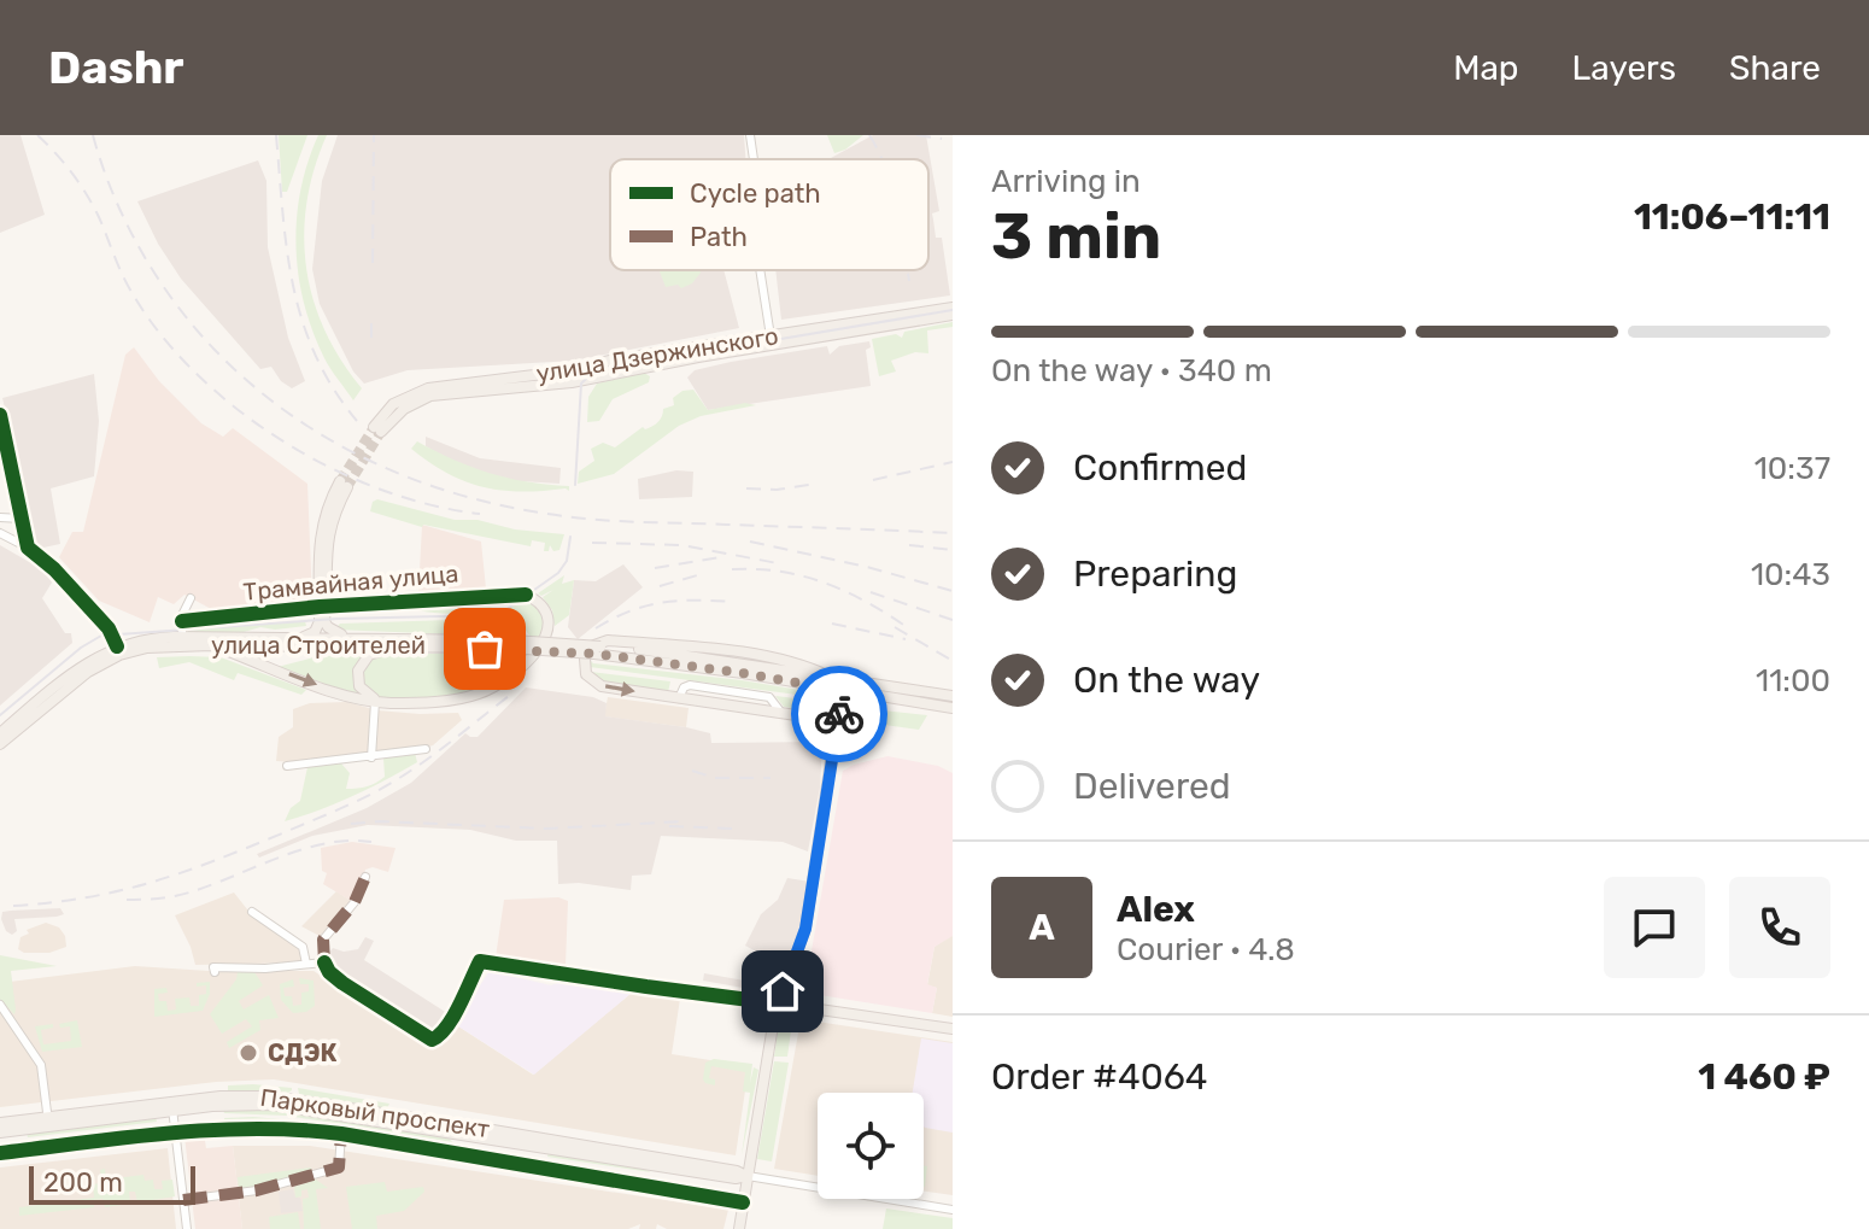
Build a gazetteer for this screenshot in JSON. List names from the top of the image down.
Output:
{
  "streets": {
    "main road": [
      "улица Дзержинского",
      "Трамвайная улица",
      "улица Строителей",
      "Парковый проспект"
    ]
  },
  "crossings": [
    ["Трамвайная улица", "улица Строителей"]
  ],
  "places": ["СДЭК"],
  "legend": ["Cycle path", "Path"],
  "scale_bar": "200 m",
  "page": {
    "header": "Dashr",
    "nav": ["Map", "Layers", "Share"],
    "heading": ["3 min", "Arriving in", "11:06–11:11"],
    "panel": [
      "Alex",
      "Courier · 4.8",
      "Order #4064",
      "1 460 ₽"
    ],
    "bar": "On the way · 340 m",
    "list": [
      ["Confirmed", "10:37"],
      ["Preparing", "10:43"],
      ["On the way", "11:00"],
      "Delivered"
    ],
    "round": "A",
    "scale": "200 m"
  }
}
